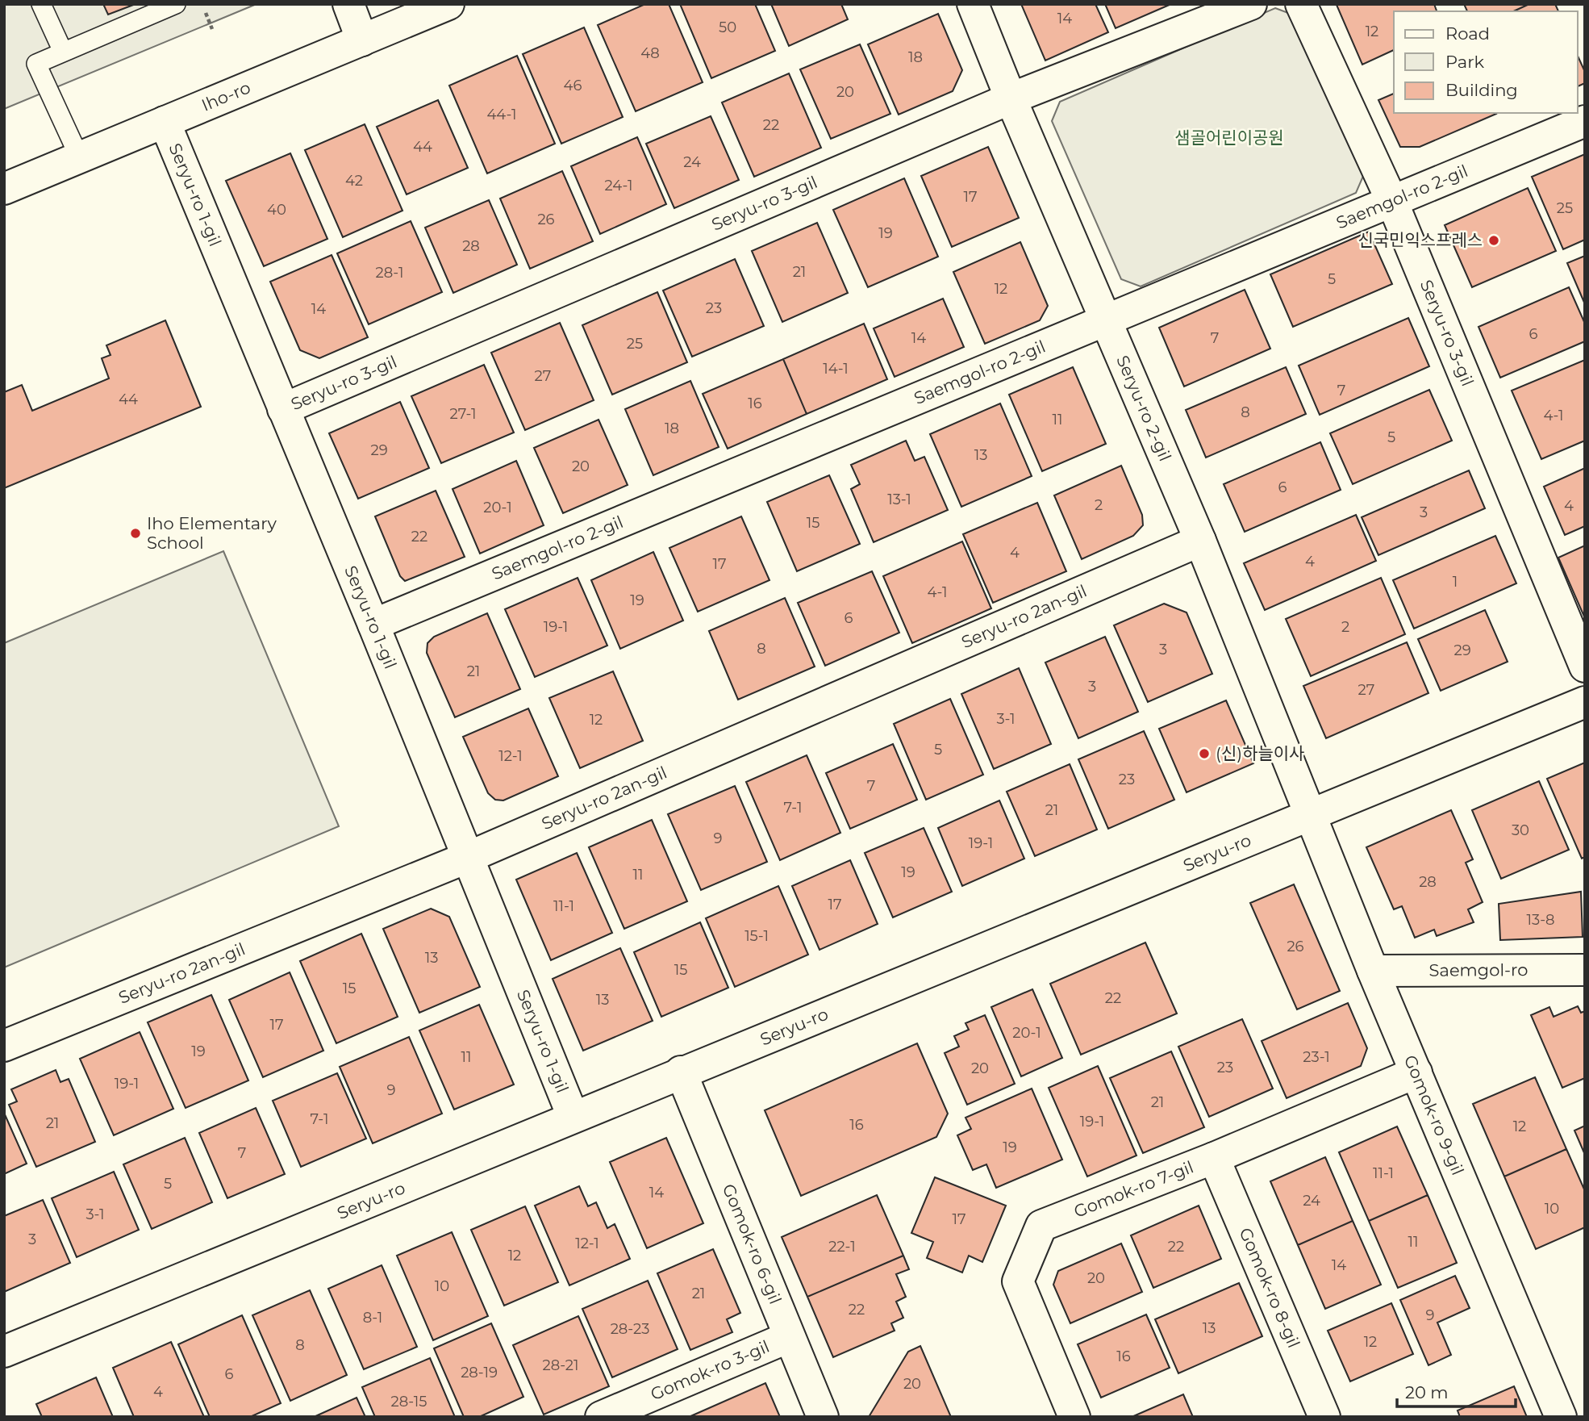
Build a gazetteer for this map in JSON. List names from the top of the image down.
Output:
{
  "streets": {
    "street": [
      "Iho-ro",
      "Seryu-ro 1-gil",
      "Saemgol-ro 2-gil",
      "Seryu-ro 3-gil",
      "Seryu-ro 2-gil",
      "Seryu-ro 2an-gil",
      "Seryu-ro",
      "Saemgol-ro",
      "Gomok-ro 9-gil",
      "Gomok-ro 7-gil",
      "Gomok-ro 6-gil",
      "Gomok-ro 8-gil",
      "Gomok-ro 3-gil"
    ]
  },
  "crossings": [
    ["Iho-ro", "Seryu-ro 1-gil"],
    ["Seryu-ro 1-gil", "Saemgol-ro 2-gil"],
    ["Seryu-ro 1-gil", "Seryu-ro 3-gil"],
    ["Seryu-ro 1-gil", "Seryu-ro 2an-gil"],
    ["Seryu-ro 1-gil", "Seryu-ro"],
    ["Saemgol-ro 2-gil", "Seryu-ro 3-gil"],
    ["Saemgol-ro 2-gil", "Seryu-ro 2-gil"],
    ["Seryu-ro 3-gil", "Seryu-ro 2-gil"],
    ["Seryu-ro 2-gil", "Seryu-ro 2an-gil"],
    ["Seryu-ro 2-gil", "Seryu-ro"],
    ["Seryu-ro 2-gil", "Gomok-ro 9-gil"],
    ["Seryu-ro", "Gomok-ro 9-gil"],
    ["Seryu-ro", "Gomok-ro 6-gil"],
    ["Saemgol-ro", "Gomok-ro 9-gil"],
    ["Gomok-ro 9-gil", "Gomok-ro 7-gil"],
    ["Gomok-ro 7-gil", "Gomok-ro 8-gil"],
    ["Gomok-ro 6-gil", "Gomok-ro 3-gil"]
  ],
  "parks": ["샘골어린이공원"],
  "places": ["신국민익스프레스", "Iho Elementary School", "(신)하늘이사"],
  "house_numbers": [
    "14",
    "50",
    "12",
    "48",
    "18",
    "46",
    "20",
    "44-1",
    "22",
    "44",
    "24",
    "42",
    "24-1",
    "17",
    "25",
    "40",
    "26",
    "19",
    "28",
    "21",
    "28-1",
    "5",
    "12",
    "23",
    "14",
    "6",
    "14",
    "7",
    "25",
    "14-1",
    "27",
    "7",
    "44",
    "16",
    "8",
    "27-1",
    "4-1",
    "11",
    "18",
    "5",
    "29",
    "13",
    "20",
    "6",
    "13-1",
    "2",
    "4",
    "20-1",
    "3",
    "15",
    "22",
    "4",
    "4",
    "17",
    "1",
    "4-1",
    "19",
    "6",
    "19-1",
    "2",
    "8",
    "3",
    "29",
    "21",
    "3",
    "27",
    "3-1",
    "12",
    "5",
    "12-1",
    "23",
    "7",
    "7-1",
    "21",
    "30",
    "9",
    "19-1",
    "19",
    "11",
    "28",
    "17",
    "11-1",
    "13-8",
    "15-1",
    "26",
    "13",
    "15",
    "15",
    "22",
    "13",
    "17",
    "20-1",
    "19",
    "11",
    "23-1",
    "23",
    "20",
    "19-1",
    "9",
    "21",
    "7-1",
    "19-1",
    "21",
    "16",
    "12",
    "19",
    "7",
    "11-1",
    "5",
    "14",
    "24",
    "10",
    "3-1",
    "17",
    "3",
    "11",
    "12-1",
    "22-1",
    "22",
    "12",
    "14",
    "20",
    "10",
    "21",
    "22",
    "9",
    "8-1",
    "13",
    "28-23",
    "12",
    "8",
    "16",
    "28-21",
    "28-19",
    "6",
    "20",
    "4",
    "28-15"
  ],
  "legend": ["Road", "Park", "Building"],
  "scale_bar": "20 m"
}
